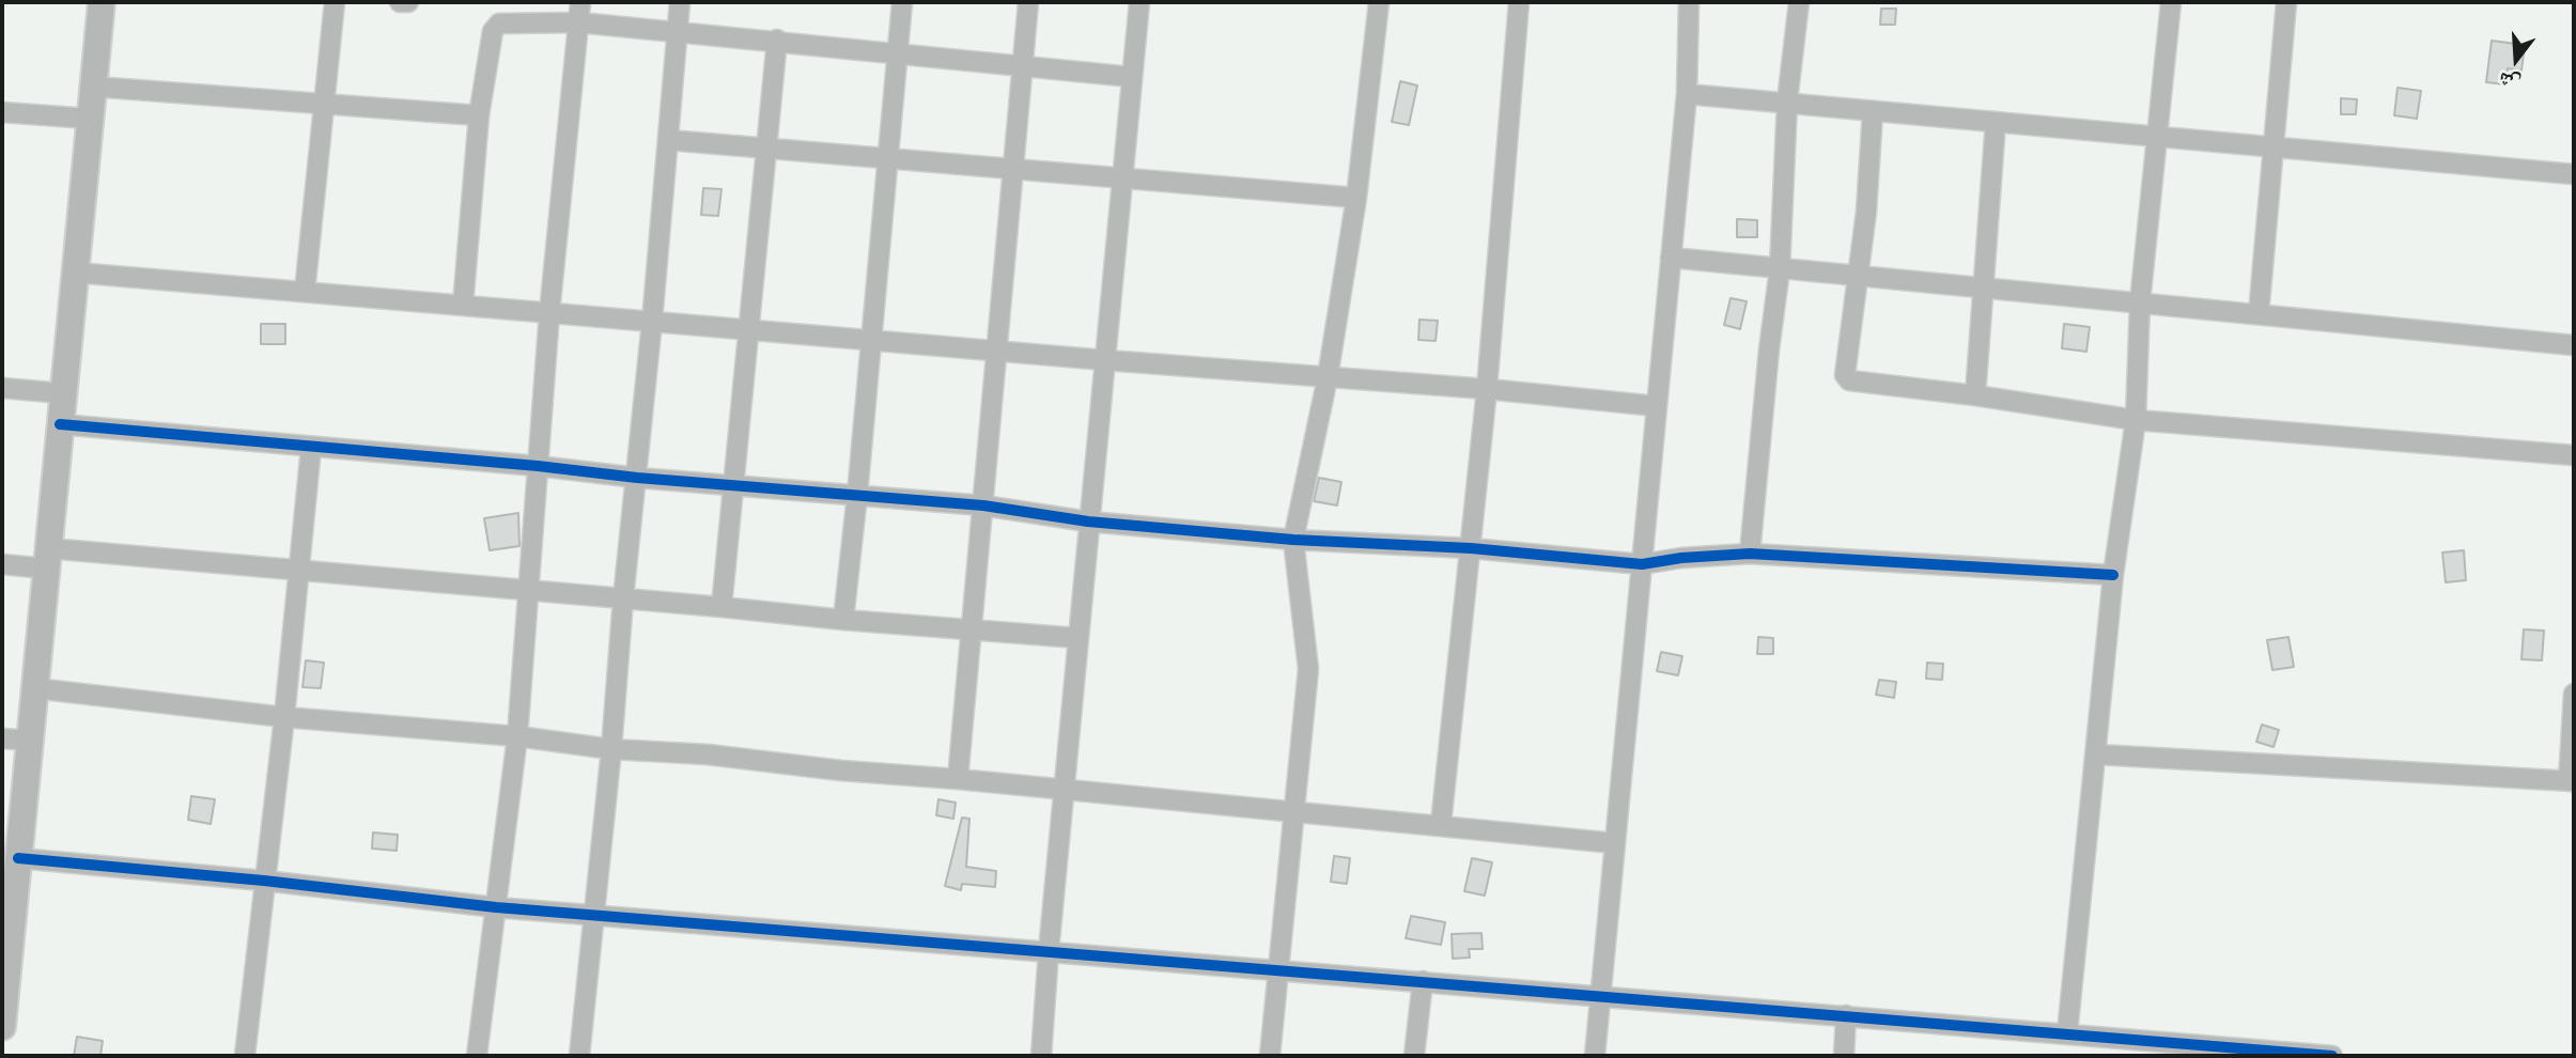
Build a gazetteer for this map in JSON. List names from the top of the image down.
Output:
{
  "north": "bottom"
}
